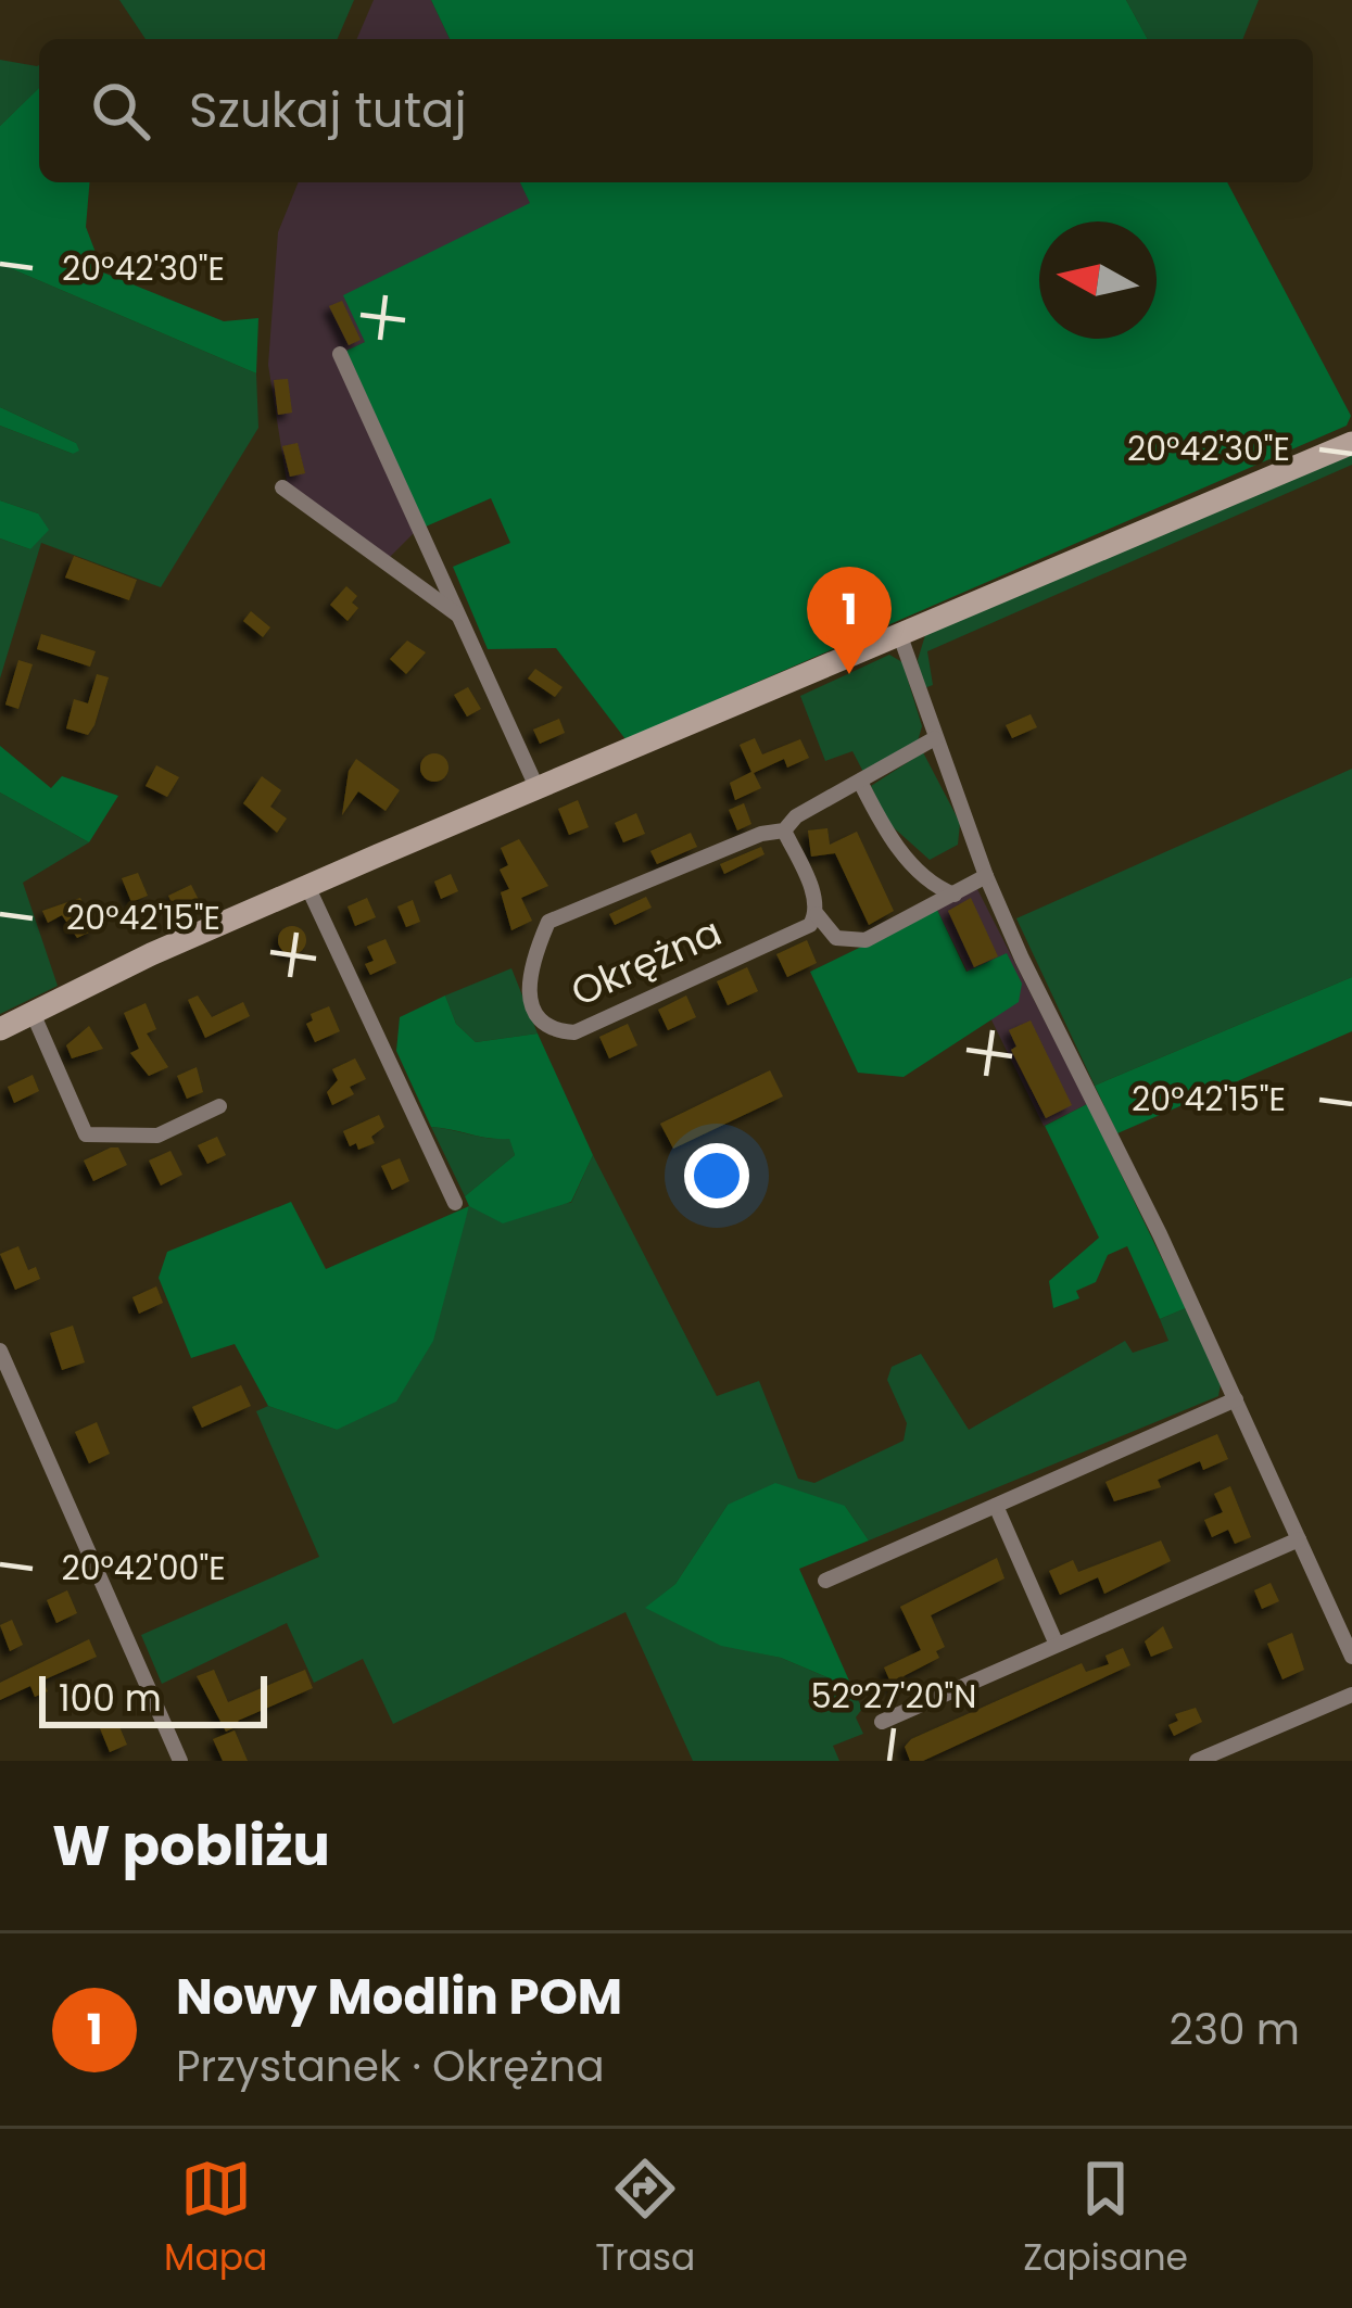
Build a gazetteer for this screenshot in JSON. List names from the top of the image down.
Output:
{
  "streets": {
    "street": ["Okrężna"]
  },
  "scale_bar": "100 m",
  "north": "left",
  "page": {
    "search": "Szukaj tutaj",
    "pins": "1",
    "scale": "100 m",
    "heading": "W pobliżu",
    "list": [
      {
        "mark": "1",
        "name": "Nowy Modlin POM",
        "note": "Przystanek · Okrężna",
        "value": "230 m"
      }
    ],
    "nav": ["Mapa", "Trasa", "Zapisane"]
  },
  "coordinates": [
    "20°42'30\"E",
    "20°42'15\"E",
    "20°42'00\"E",
    "52°27'20\"N"
  ]
}
